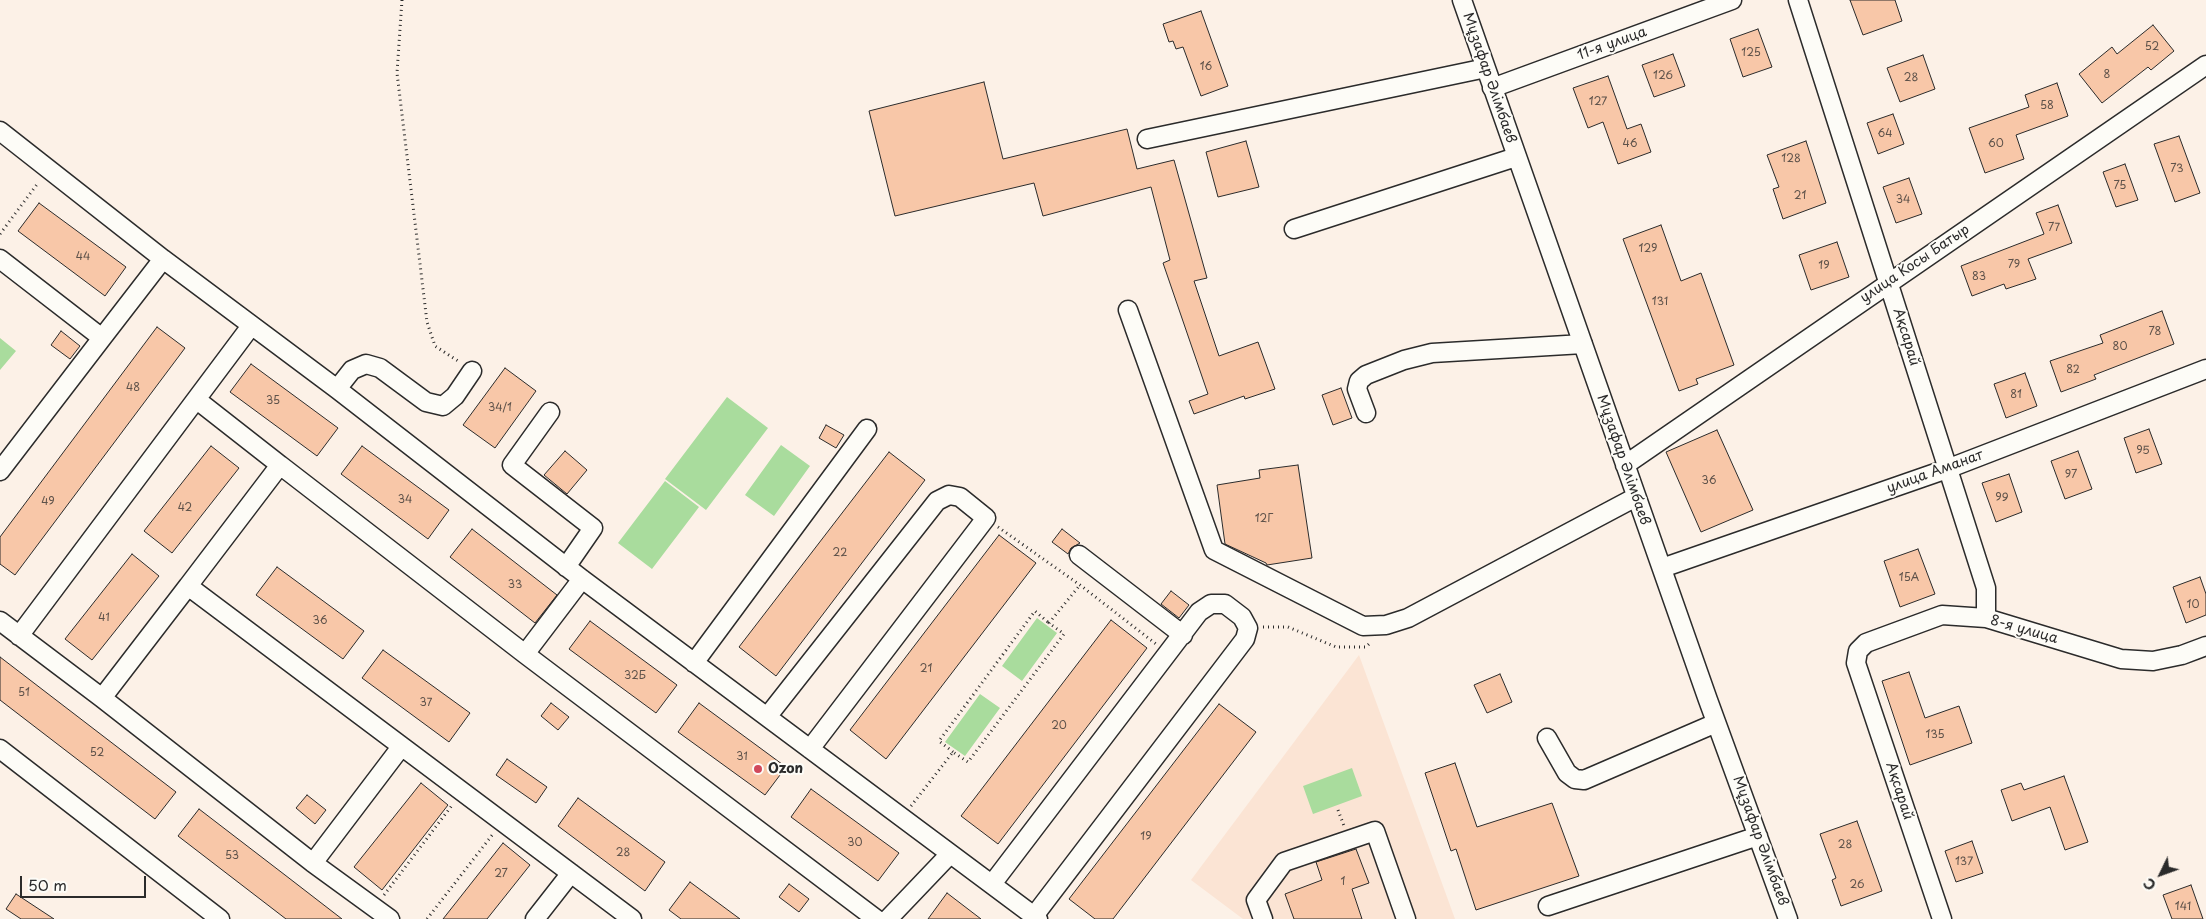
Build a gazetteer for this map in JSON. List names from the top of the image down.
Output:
{
  "streets": {
    "street": [
      "11-я улица",
      "Мұзафар Әлімбаев",
      "улица Косы Батыр",
      "Ақсарай",
      "улица Аманат",
      "8-я улица"
    ]
  },
  "crossings": [
    ["11-я улица", "Мұзафар Әлімбаев"],
    ["Мұзафар Әлімбаев", "улица Косы Батыр"],
    ["Мұзафар Әлімбаев", "улица Аманат"],
    ["улица Косы Батыр", "Ақсарай"],
    ["Ақсарай", "улица Аманат"],
    ["Ақсарай", "8-я улица"]
  ],
  "places": ["Ozon"],
  "house_numbers": [
    "52",
    "125",
    "16",
    "8",
    "126",
    "28",
    "127",
    "58",
    "64",
    "46",
    "60",
    "128",
    "73",
    "75",
    "21",
    "34",
    "77",
    "129",
    "44",
    "79",
    "19",
    "83",
    "131",
    "78",
    "80",
    "82",
    "48",
    "81",
    "35",
    "34/1",
    "95",
    "97",
    "36",
    "99",
    "34",
    "49",
    "42",
    "12Г",
    "22",
    "15А",
    "33",
    "10",
    "41",
    "36",
    "21",
    "32Б",
    "51",
    "37",
    "20",
    "135",
    "52",
    "31",
    "19",
    "30",
    "28",
    "28",
    "53",
    "137",
    "27",
    "1",
    "26",
    "141"
  ],
  "scale_bar": "50 m",
  "north": "bottom left"
}
